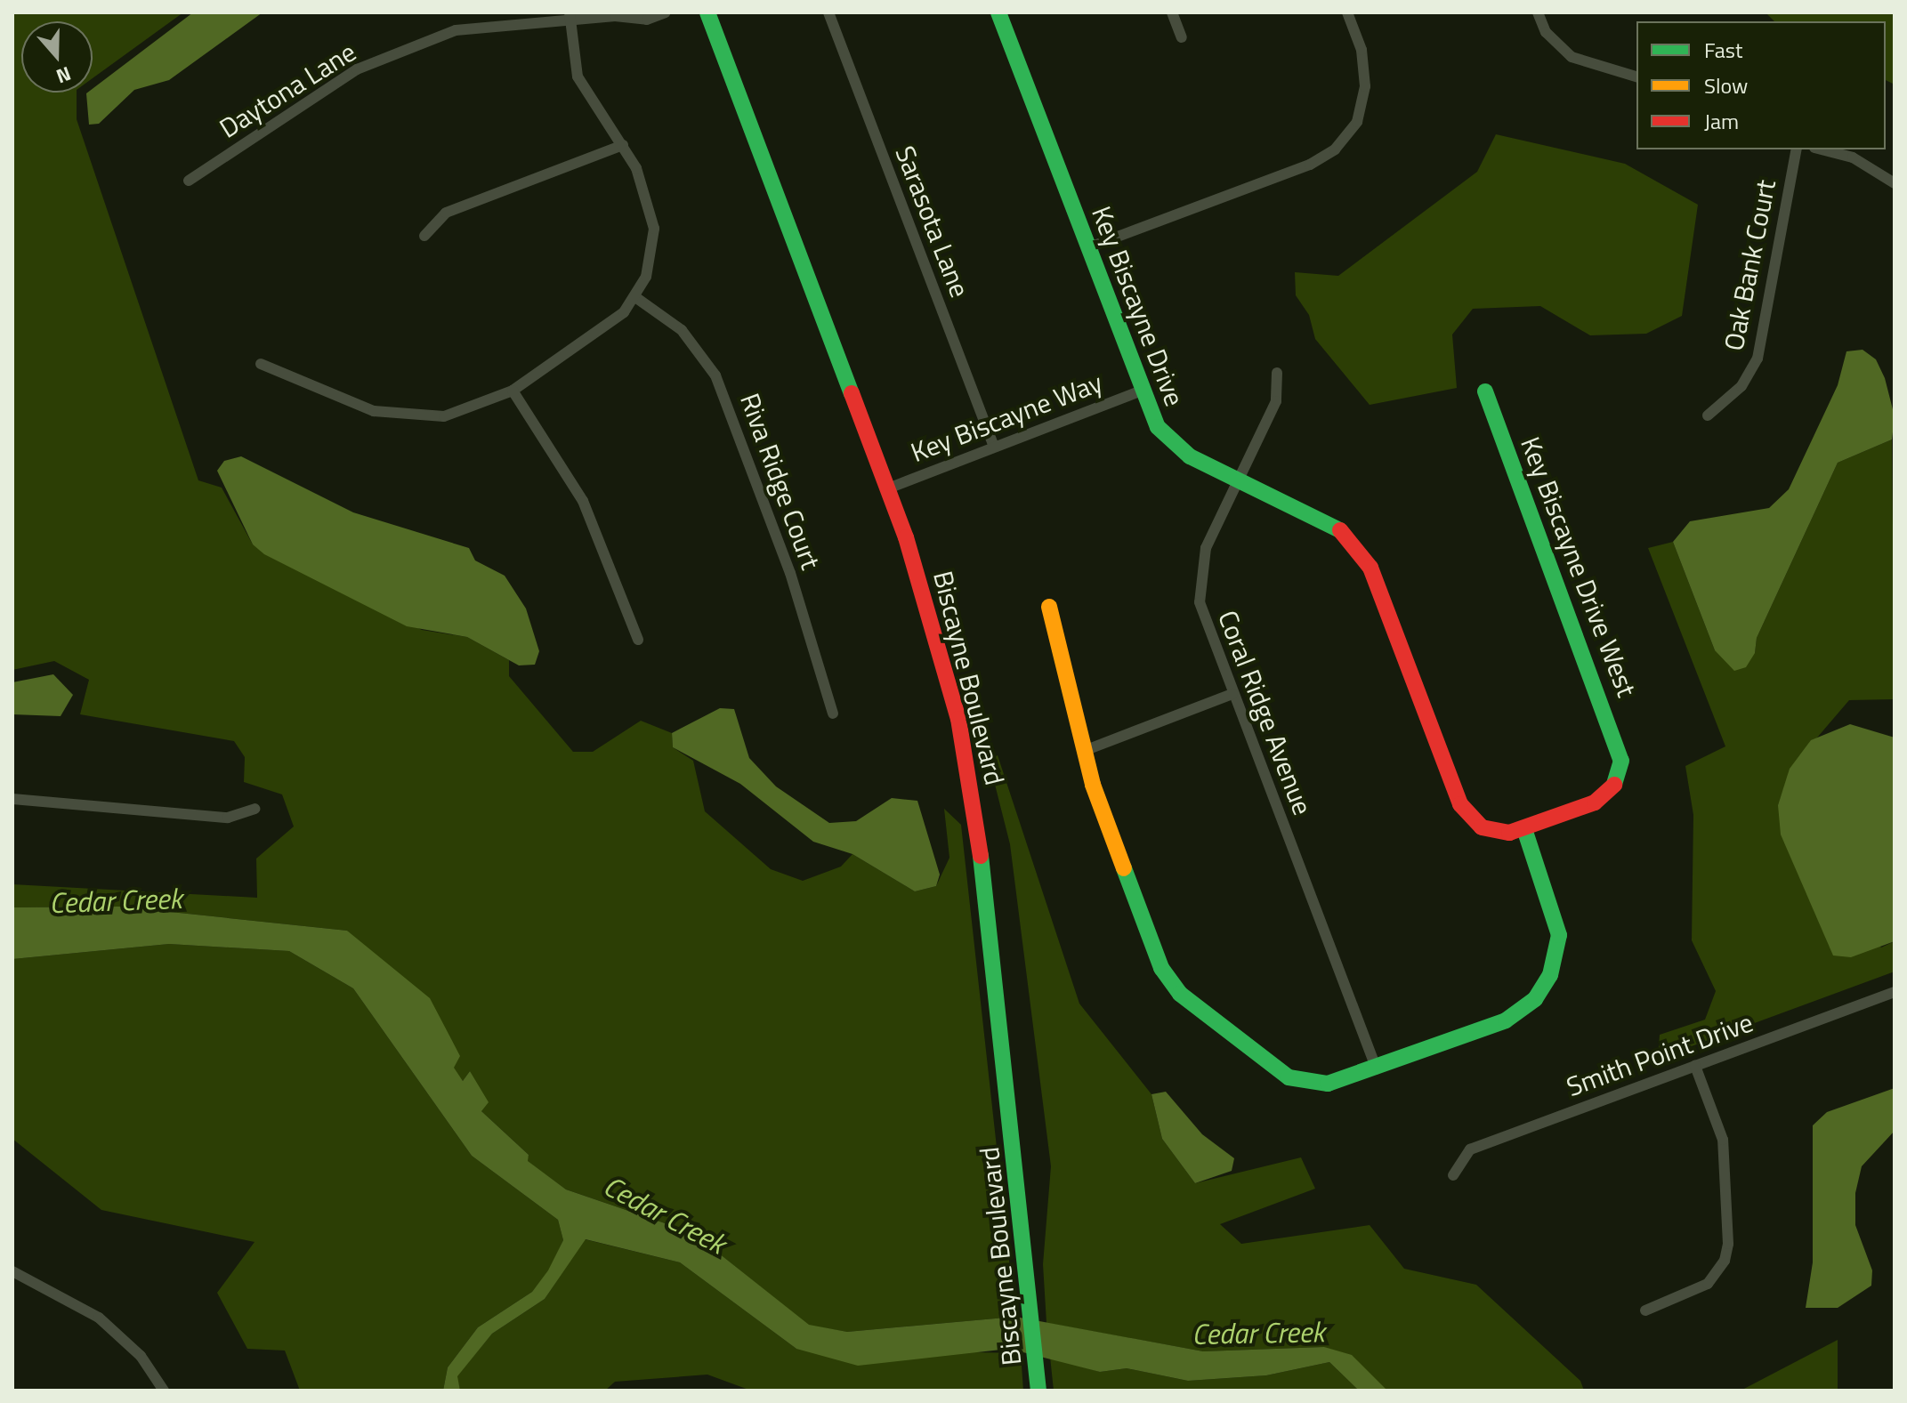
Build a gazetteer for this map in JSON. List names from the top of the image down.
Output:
{
  "streets": {
    "street": [
      "Daytona Lane",
      "Sarasota Lane",
      "Oak Bank Court",
      "Key Biscayne Drive",
      "Key Biscayne Way",
      "Riva Ridge Court",
      "Key Biscayne Drive West",
      "Biscayne Boulevard",
      "Coral Ridge Avenue",
      "Smith Point Drive"
    ]
  },
  "crossings": [
    ["Sarasota Lane", "Key Biscayne Way"],
    ["Key Biscayne Drive", "Key Biscayne Way"],
    ["Key Biscayne Drive", "Key Biscayne Drive West"],
    ["Key Biscayne Drive", "Coral Ridge Avenue"],
    ["Key Biscayne Way", "Biscayne Boulevard"]
  ],
  "water": ["Cedar Creek"],
  "legend": ["Fast", "Slow", "Jam"],
  "north": "bottom"
}
